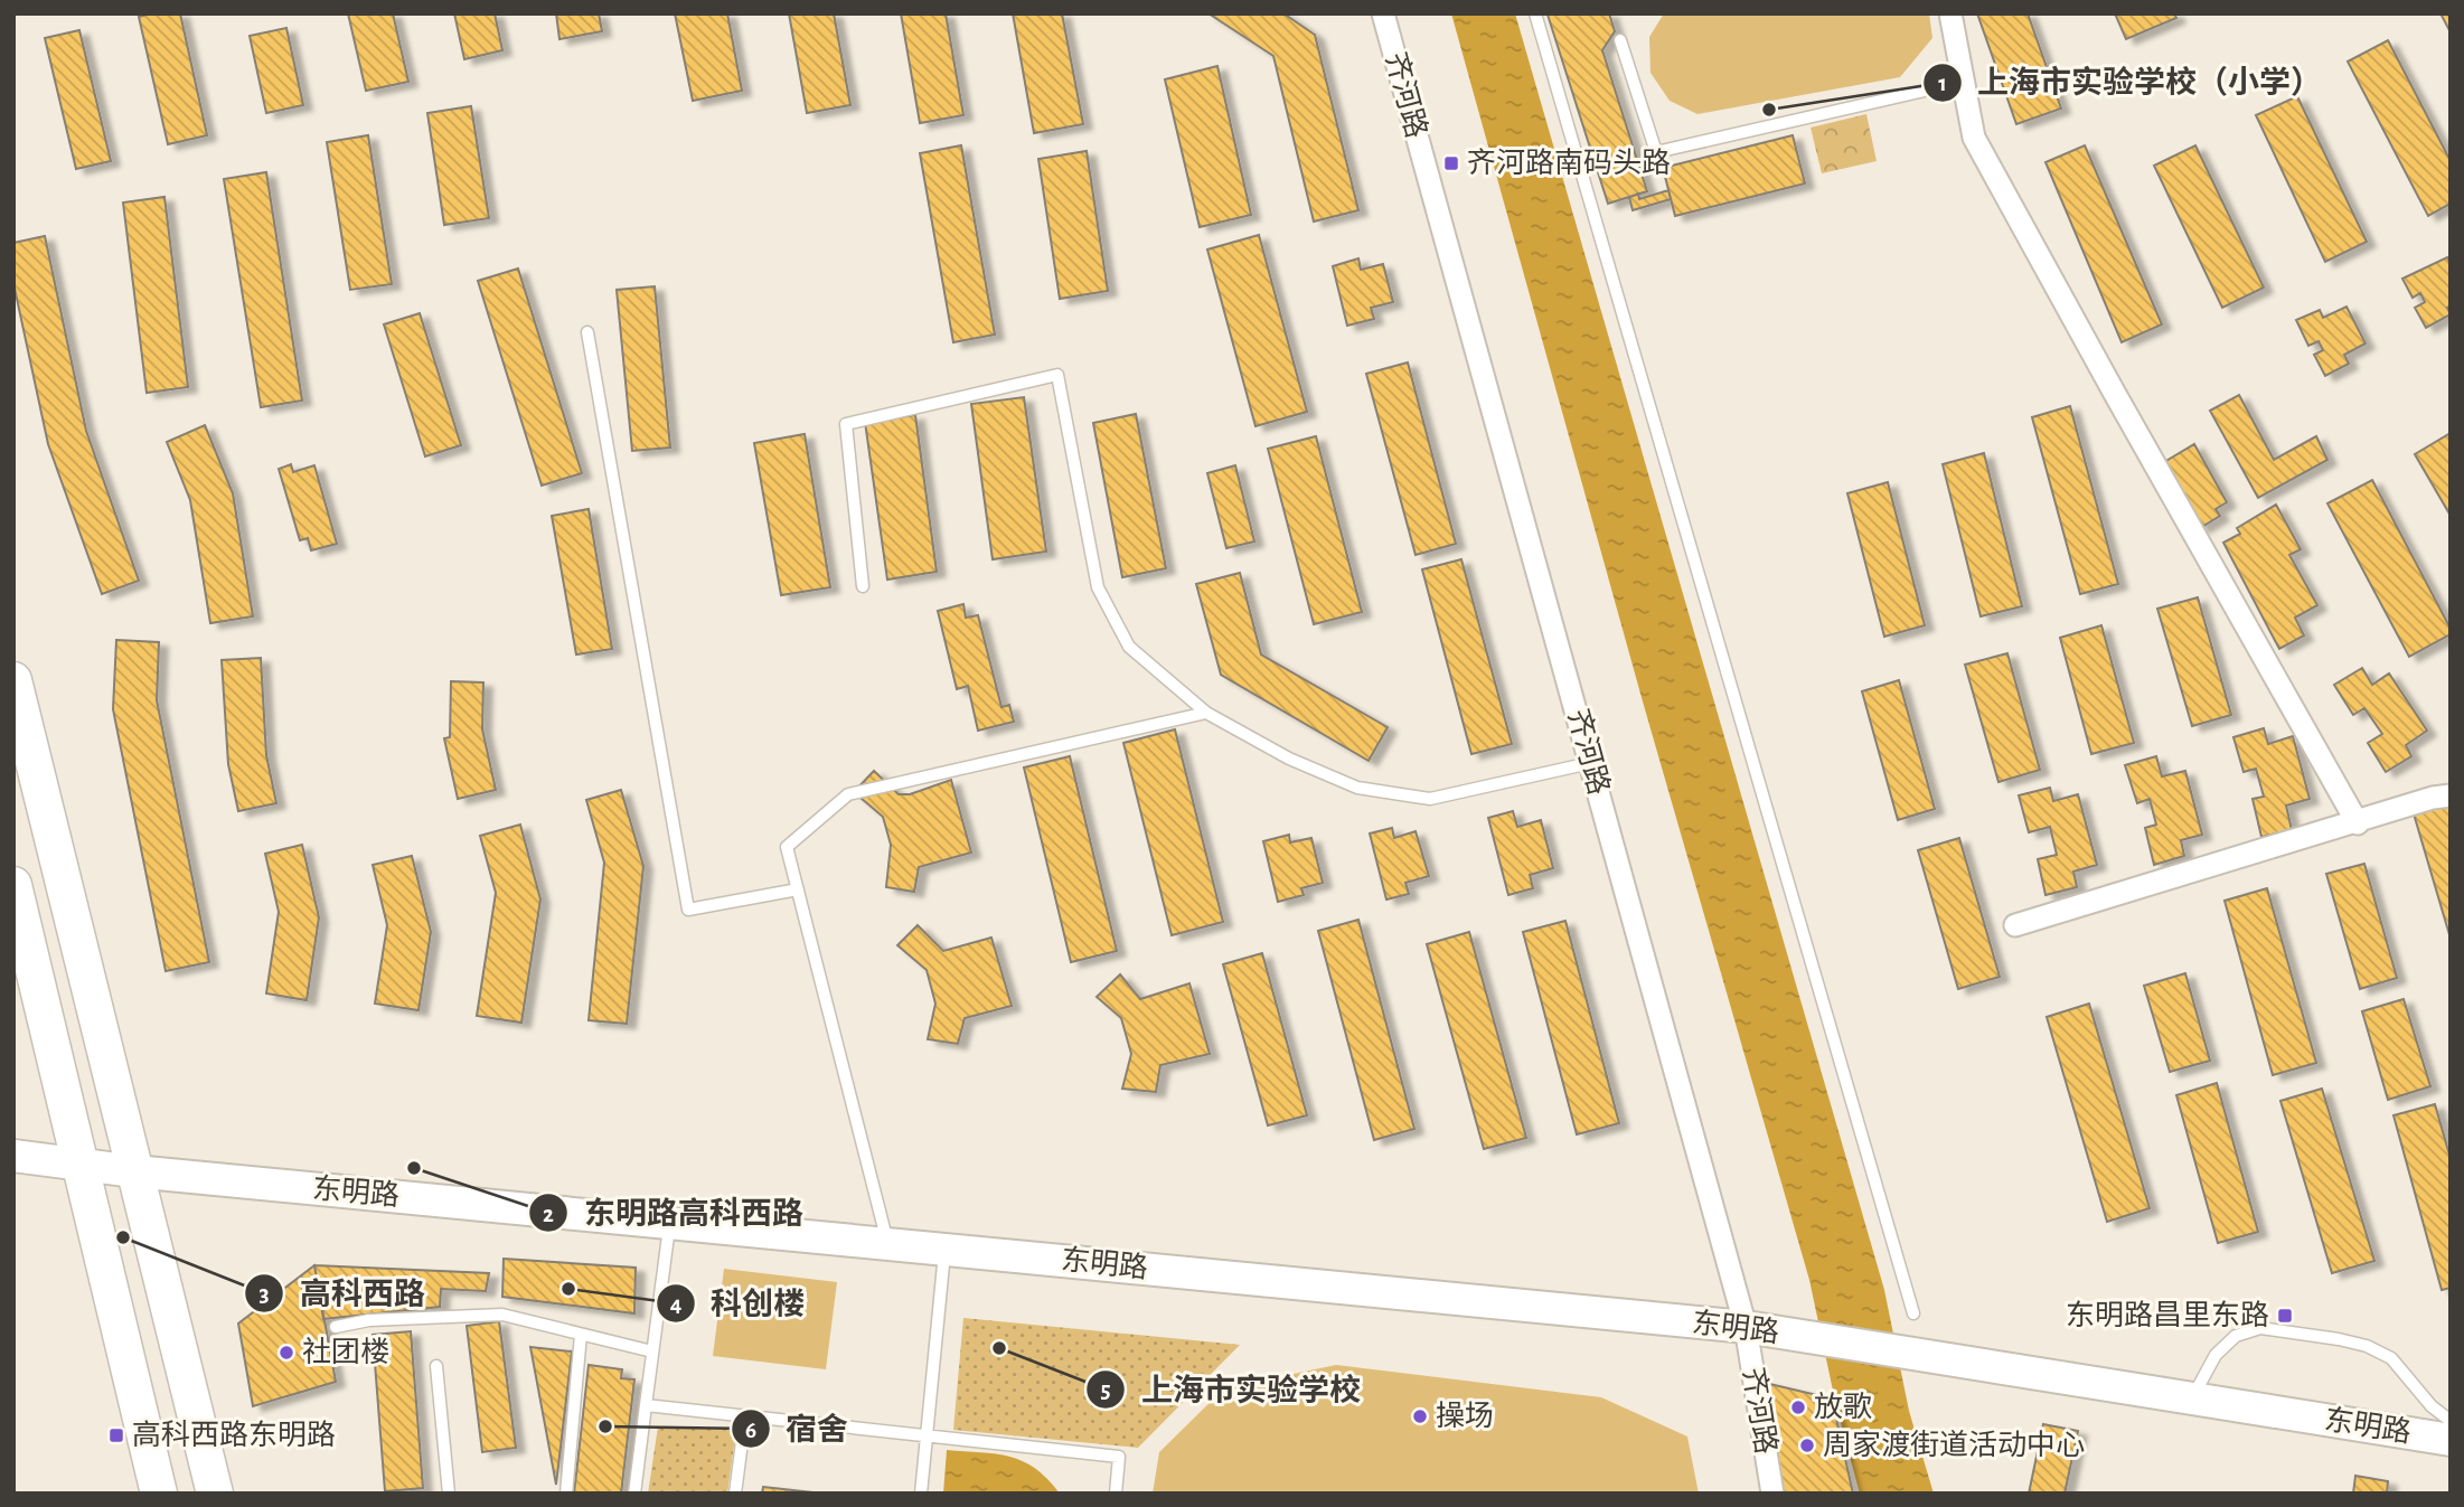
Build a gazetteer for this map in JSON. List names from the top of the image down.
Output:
{
  "streets": {
    "main road": ["东明路"],
    "street": ["齐河路"]
  },
  "crossings": [
    ["齐河路", "东明路"]
  ],
  "places": {
    "other": [
      "上海市实验学校（小学）",
      "东明路高科西路",
      "高科西路",
      "科创楼",
      "上海市实验学校",
      "社团楼",
      "放歌",
      "操场",
      "宿舍",
      "周家渡街道活动中心"
    ],
    "transit": ["齐河路南码头路", "东明路昌里东路", "高科西路东明路"]
  }
}
